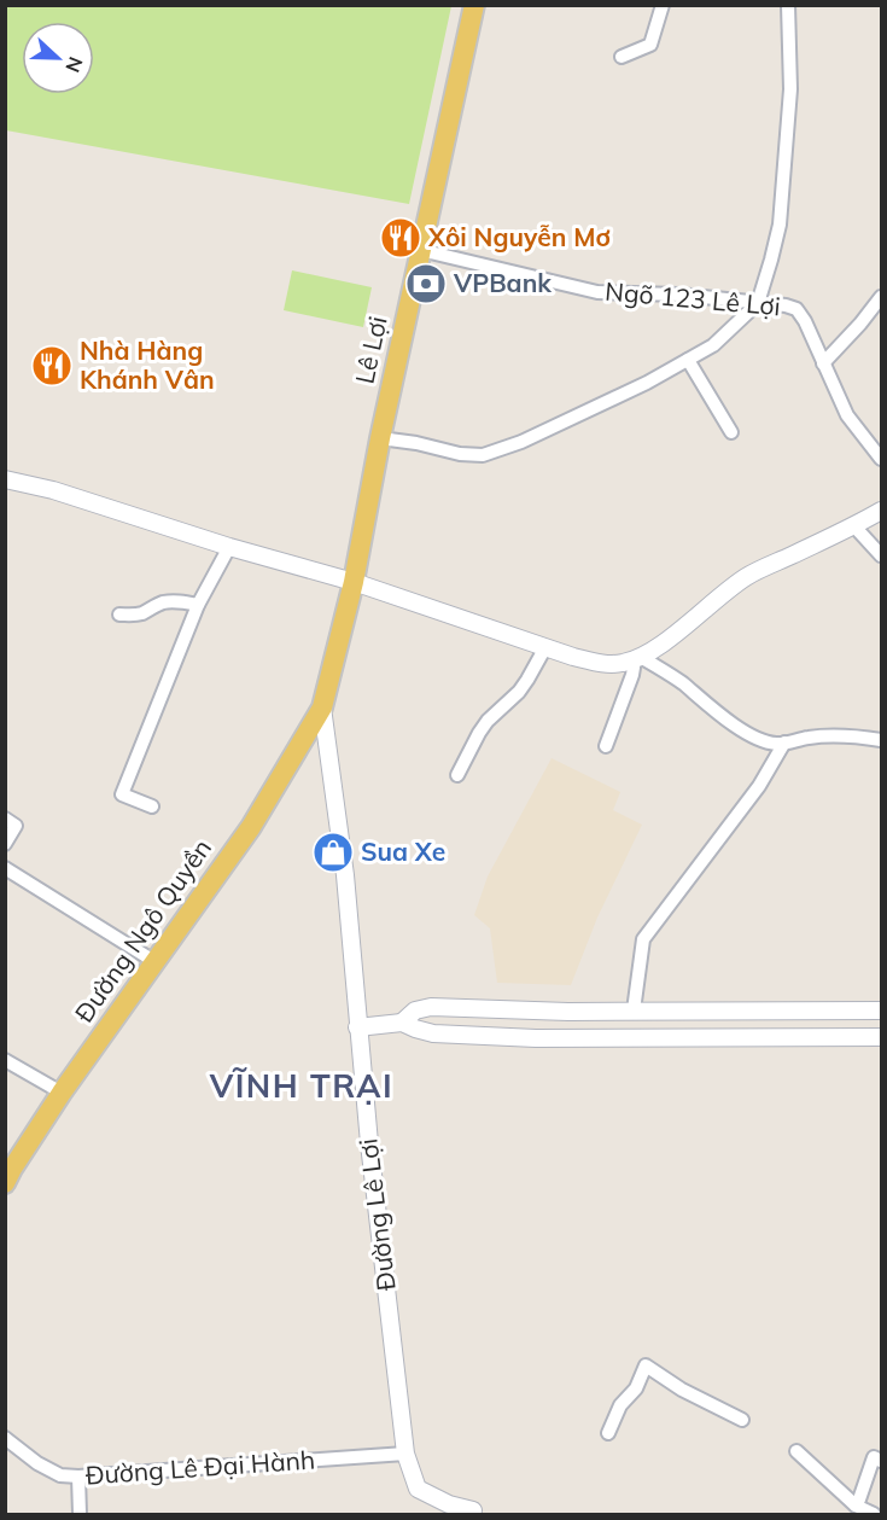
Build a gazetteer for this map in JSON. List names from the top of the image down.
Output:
{
  "streets": {
    "main road": ["Lê Lợi", "Đường Ngô Quyền"],
    "street": ["Ngõ 123 Lê Lợi", "Đường Lê Lợi", "Đường Lê Đại Hành"]
  },
  "crossings": [
    ["Ngõ 123 Lê Lợi", "Lê Lợi"],
    ["Lê Lợi", "Đường Ngô Quyền"],
    ["Lê Lợi", "Đường Lê Lợi"],
    ["Đường Ngô Quyền", "Đường Lê Lợi"],
    ["Đường Lê Lợi", "Đường Lê Đại Hành"]
  ],
  "districts": ["VĨNH TRẠI"],
  "places": {
    "restaurant": ["Xôi Nguyễn Mơ", "Nhà Hàng Khánh Vân"],
    "bank": ["VPBank"],
    "shop": ["Sua Xe"]
  },
  "north": "right"
}
